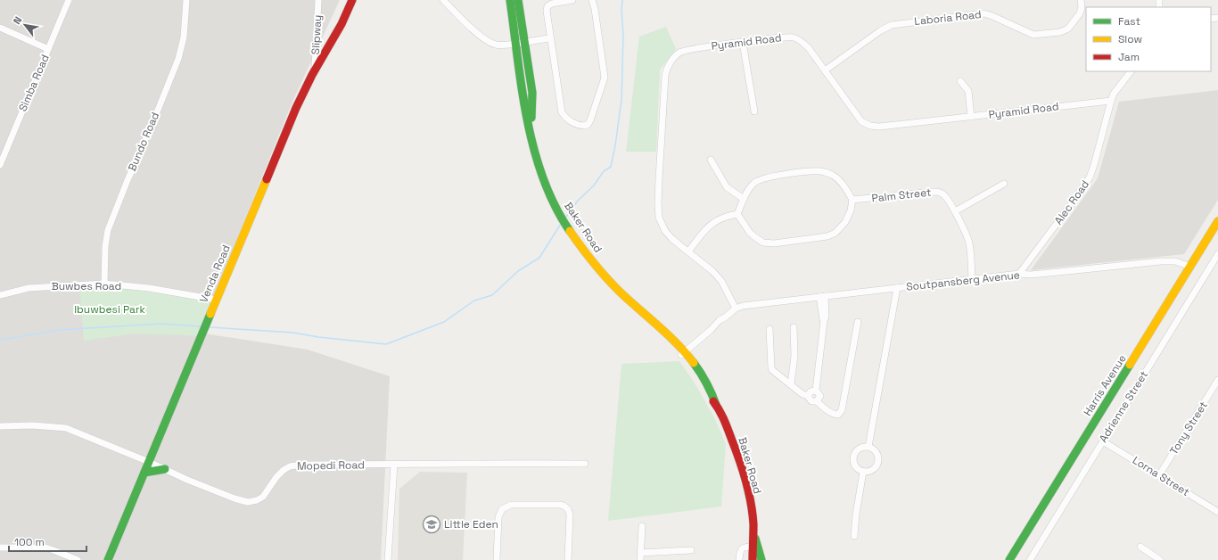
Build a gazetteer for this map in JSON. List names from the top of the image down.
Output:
{
  "streets": {
    "main road": ["Baker Road", "Venda Road", "Harris Avenue"],
    "street": [
      "Laboria Road",
      "Slipway",
      "Pyramid Road",
      "Simba Road",
      "Bundo Road",
      "Palm Street",
      "Alec Road",
      "Soutpansberg Avenue",
      "Buwbes Road",
      "Adrienne Street",
      "Tony Street",
      "Mopedi Road",
      "Lorna Street"
    ]
  },
  "crossings": [
    ["Laboria Road", "Pyramid Road"],
    ["Slipway", "Venda Road"],
    ["Pyramid Road", "Alec Road"],
    ["Pyramid Road", "Soutpansberg Avenue"],
    ["Bundo Road", "Buwbes Road"],
    ["Palm Street", "Soutpansberg Avenue"],
    ["Alec Road", "Soutpansberg Avenue"],
    ["Venda Road", "Buwbes Road"],
    ["Venda Road", "Mopedi Road"],
    ["Soutpansberg Avenue", "Harris Avenue"],
    ["Adrienne Street", "Lorna Street"],
    ["Tony Street", "Lorna Street"]
  ],
  "parks": ["Ibuwbesi Park"],
  "places": {
    "school or university": ["Little Eden"]
  },
  "legend": ["Fast", "Slow", "Jam"],
  "scale_bar": "100 m",
  "north": "top left"
}
